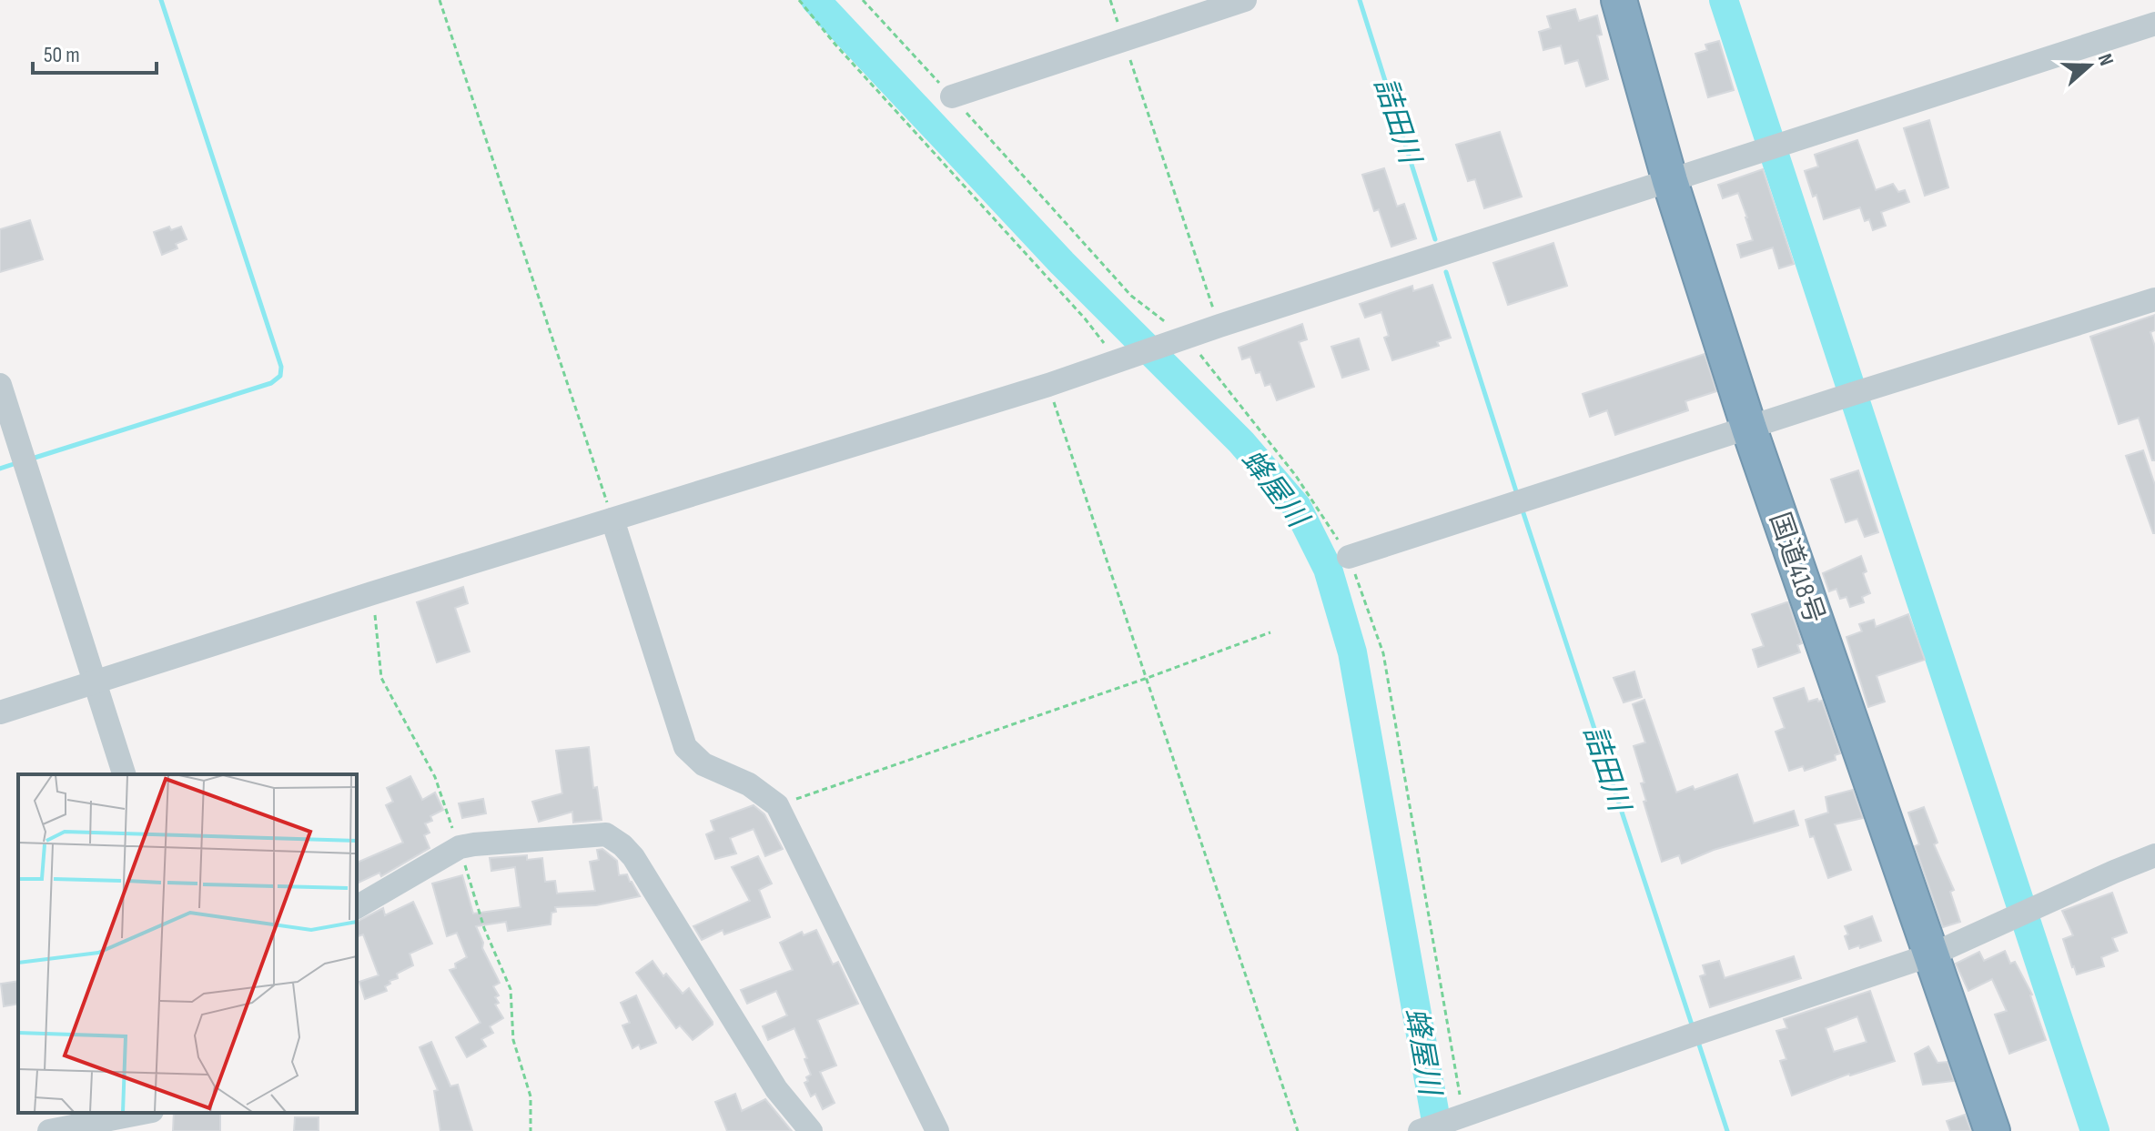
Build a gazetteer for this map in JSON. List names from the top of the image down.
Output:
{
  "streets": {
    "highway": ["国道418号"]
  },
  "water": ["詰田川", "蜂屋川"],
  "scale_bar": "50 m",
  "north": "right"
}
